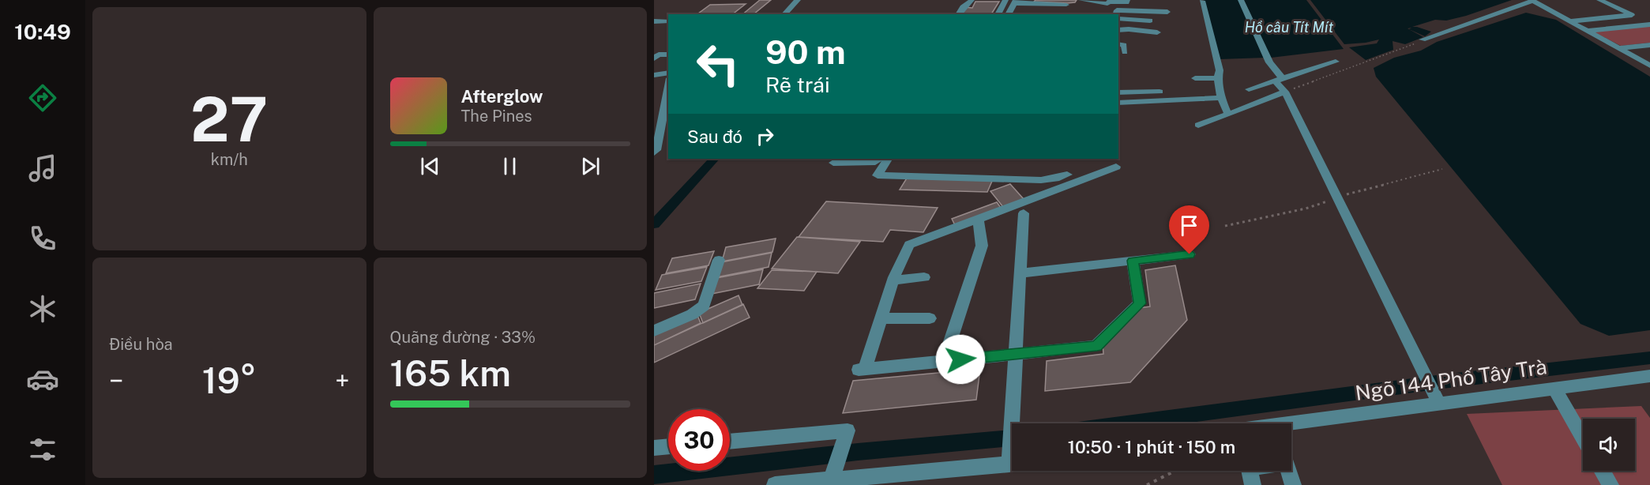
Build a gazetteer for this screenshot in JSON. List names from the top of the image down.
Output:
{
  "streets": {
    "street": ["Ngõ 144 Phố Tây Trà"]
  },
  "water": ["Hồ câu Tít Mít"],
  "page": {
    "tabs": "10:49",
    "tile": [
      ["27", "km/h"],
      "Điều hòa",
      ["Quãng đường · 33%", "165 km"]
    ],
    "turn": ["90 m", "Rẽ trái"],
    "song": ["Afterglow", "The Pines"],
    "then": "Sau đó",
    "heat": ["−", "19°", "+"],
    "limit": "30",
    "trip": "10:50 · 1 phút · 150 m"
  }
}
